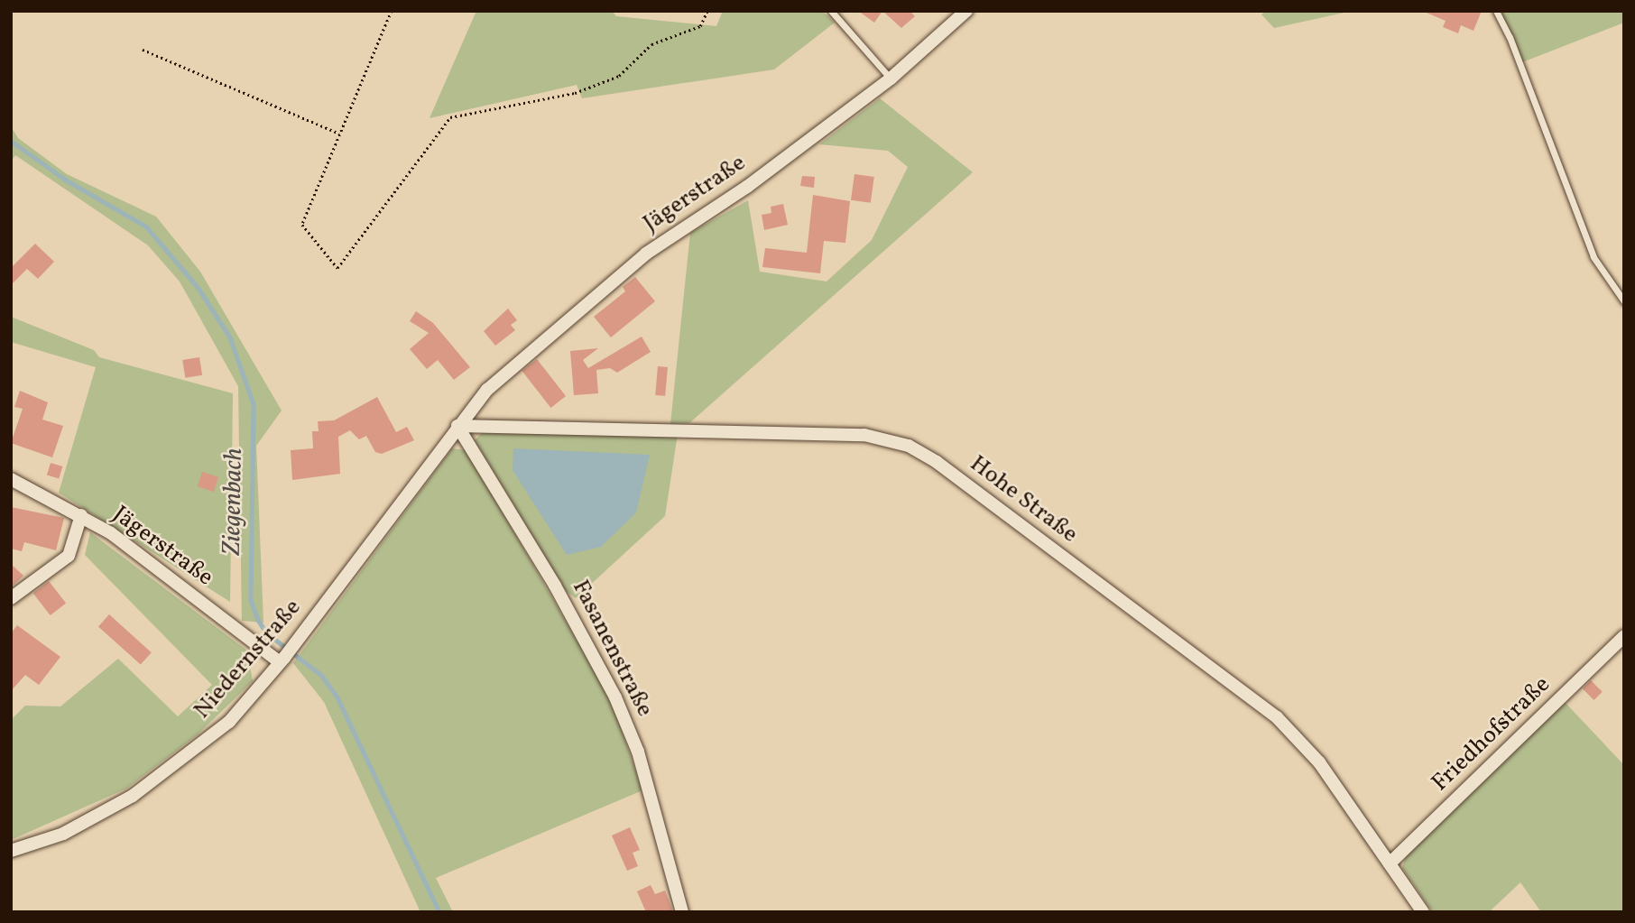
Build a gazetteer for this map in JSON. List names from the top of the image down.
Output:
{
  "streets": {
    "street": [
      "Jägerstraße",
      "Hohe Straße",
      "Fasanenstraße",
      "Niedernstraße",
      "Friedhofstraße"
    ]
  },
  "crossings": [
    ["Jägerstraße", "Hohe Straße"],
    ["Jägerstraße", "Fasanenstraße"],
    ["Jägerstraße", "Niedernstraße"],
    ["Hohe Straße", "Fasanenstraße"],
    ["Hohe Straße", "Niedernstraße"],
    ["Hohe Straße", "Friedhofstraße"],
    ["Fasanenstraße", "Niedernstraße"]
  ],
  "water": ["Ziegenbach"]
}
